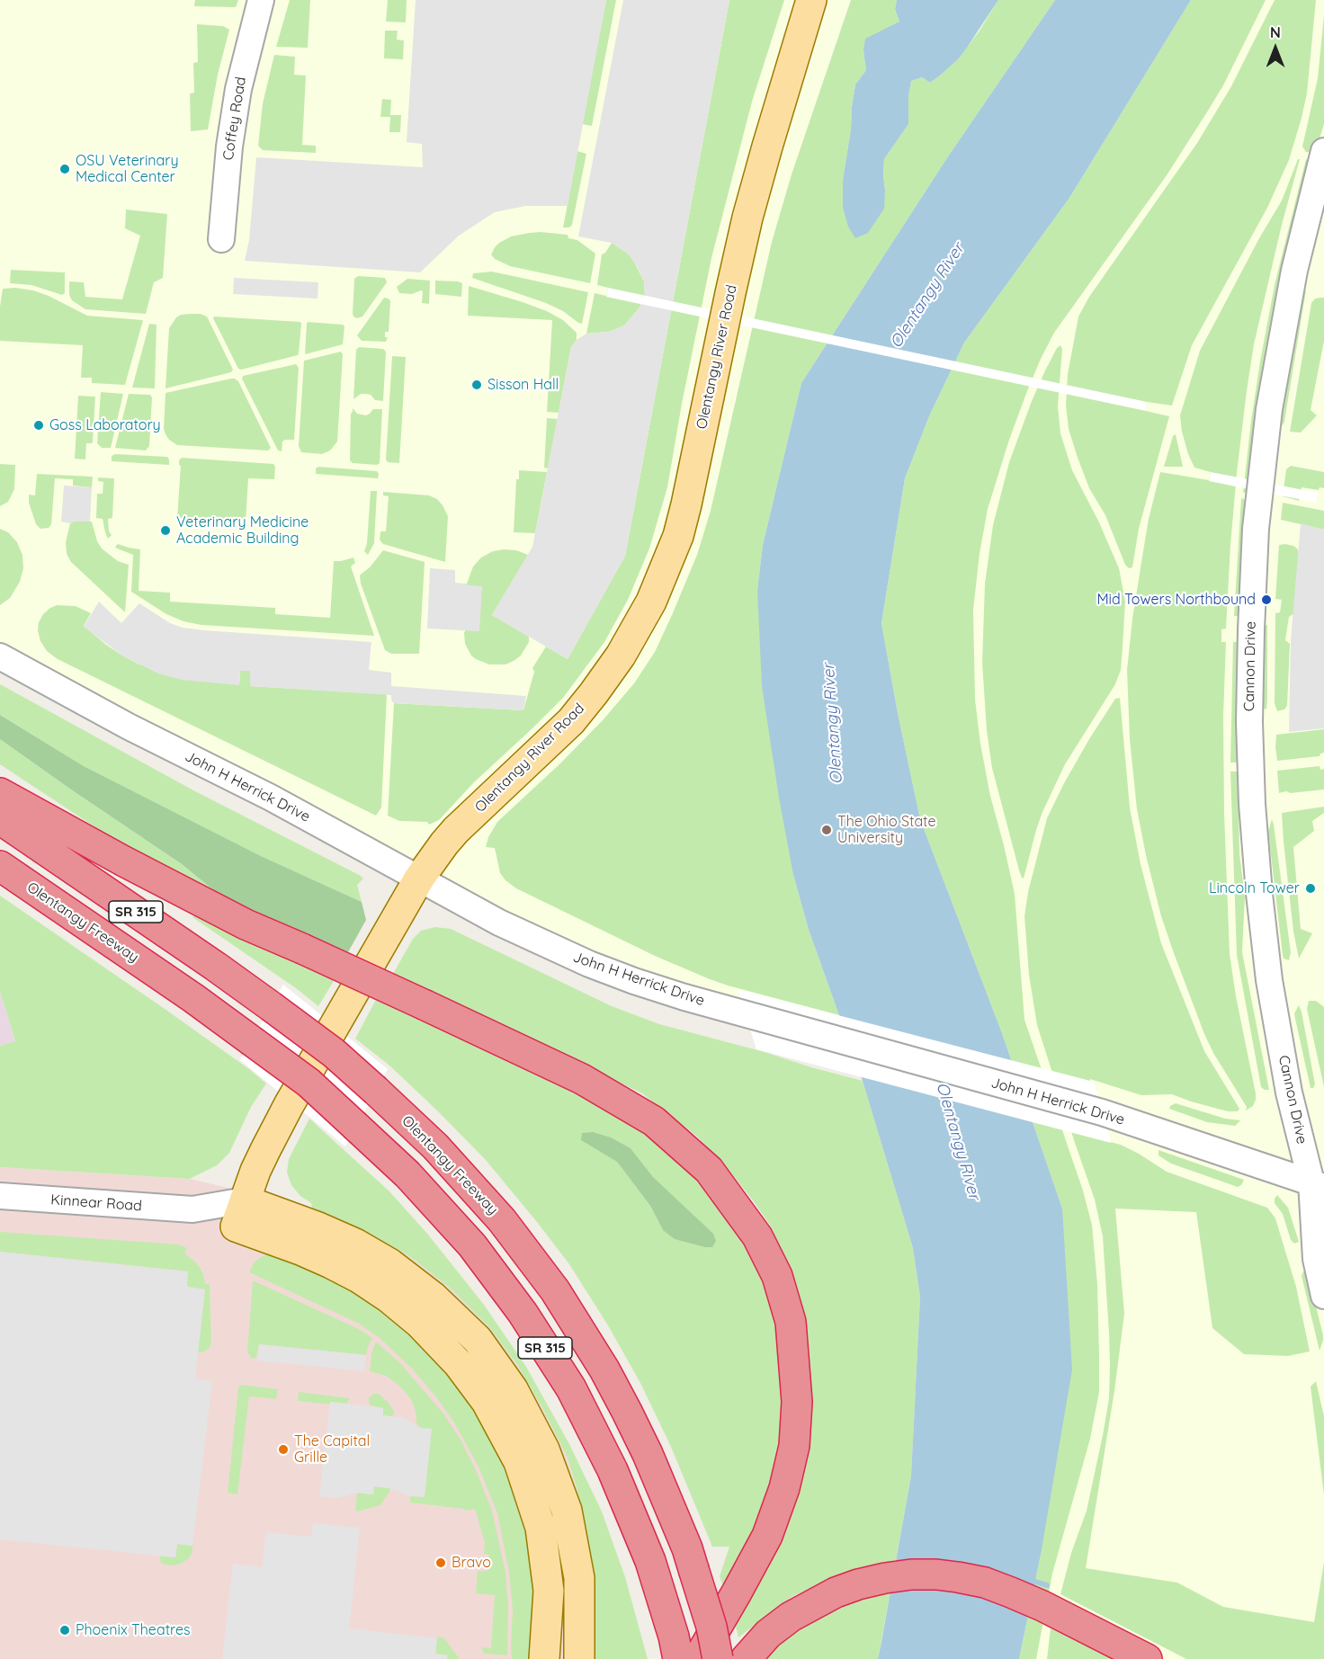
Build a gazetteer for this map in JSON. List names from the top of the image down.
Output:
{
  "streets": {
    "highway": ["SR 315", "Olentangy Freeway"],
    "main road": ["Olentangy River Road"],
    "street": [
      "Coffey Road",
      "Cannon Drive",
      "John H Herrick Drive",
      "Kinnear Road"
    ]
  },
  "crossings": [
    ["Olentangy River Road", "John H Herrick Drive"],
    ["Olentangy River Road", "Kinnear Road"],
    ["Cannon Drive", "John H Herrick Drive"]
  ],
  "water": ["Olentangy River"],
  "places": [
    "OSU Veterinary Medical Center",
    "Sisson Hall",
    "Goss Laboratory",
    "Veterinary Medicine Academic Building",
    "Mid Towers Northbound",
    "The Ohio State University",
    "Lincoln Tower",
    "The Capital Grille",
    "Bravo",
    "Phoenix Theatres"
  ],
  "north": "top"
}
